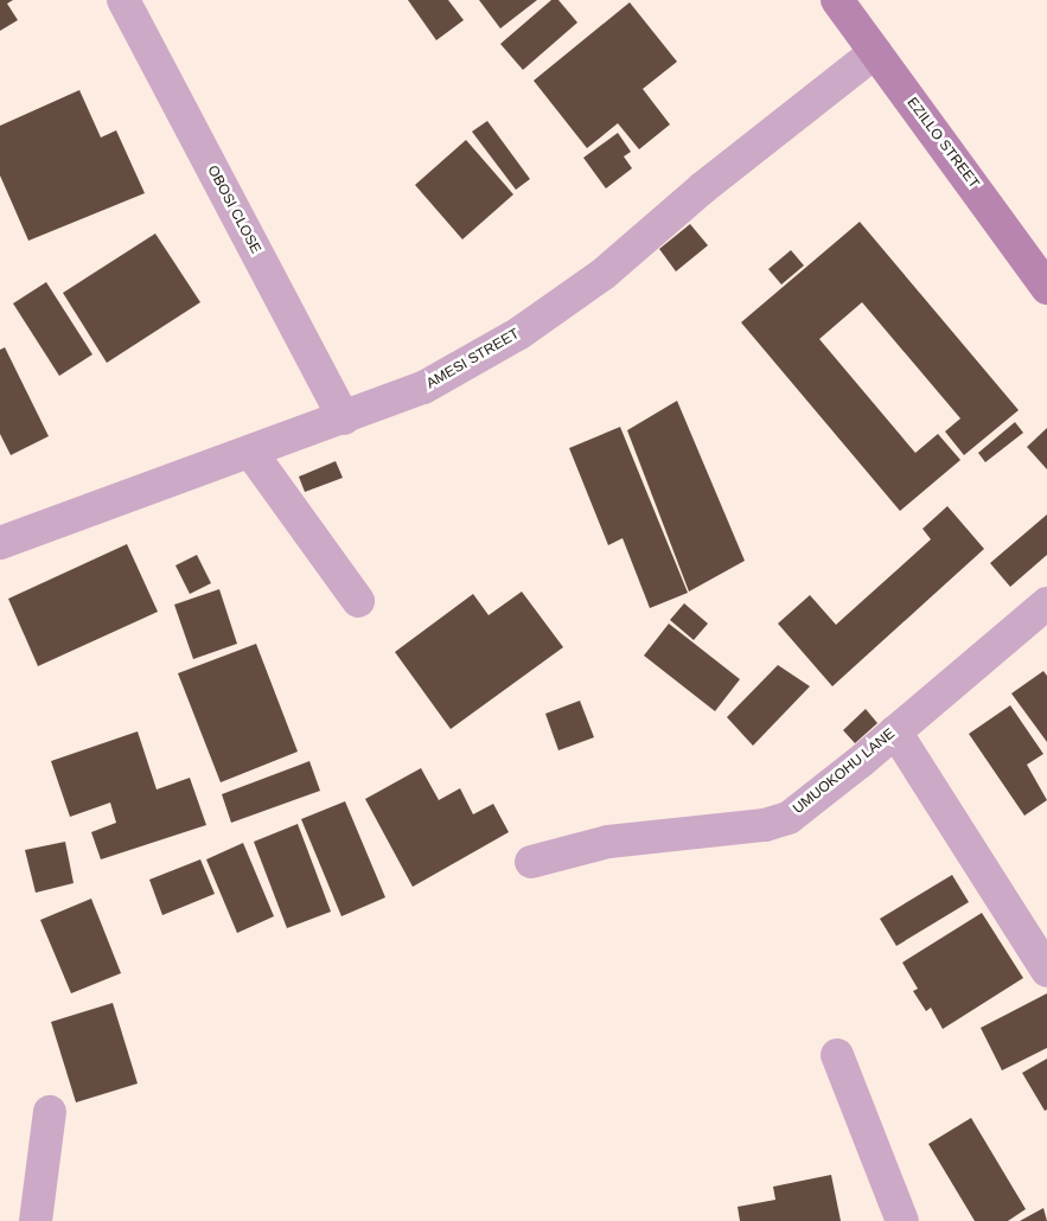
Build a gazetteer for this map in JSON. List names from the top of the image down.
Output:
{
  "streets": {
    "street": [
      "EZILLO STREET",
      "OBOSI CLOSE",
      "AMESI STREET",
      "UMUOKOHU LANE"
    ]
  },
  "crossings": [
    ["EZILLO STREET", "AMESI STREET"],
    ["OBOSI CLOSE", "AMESI STREET"]
  ]
}
